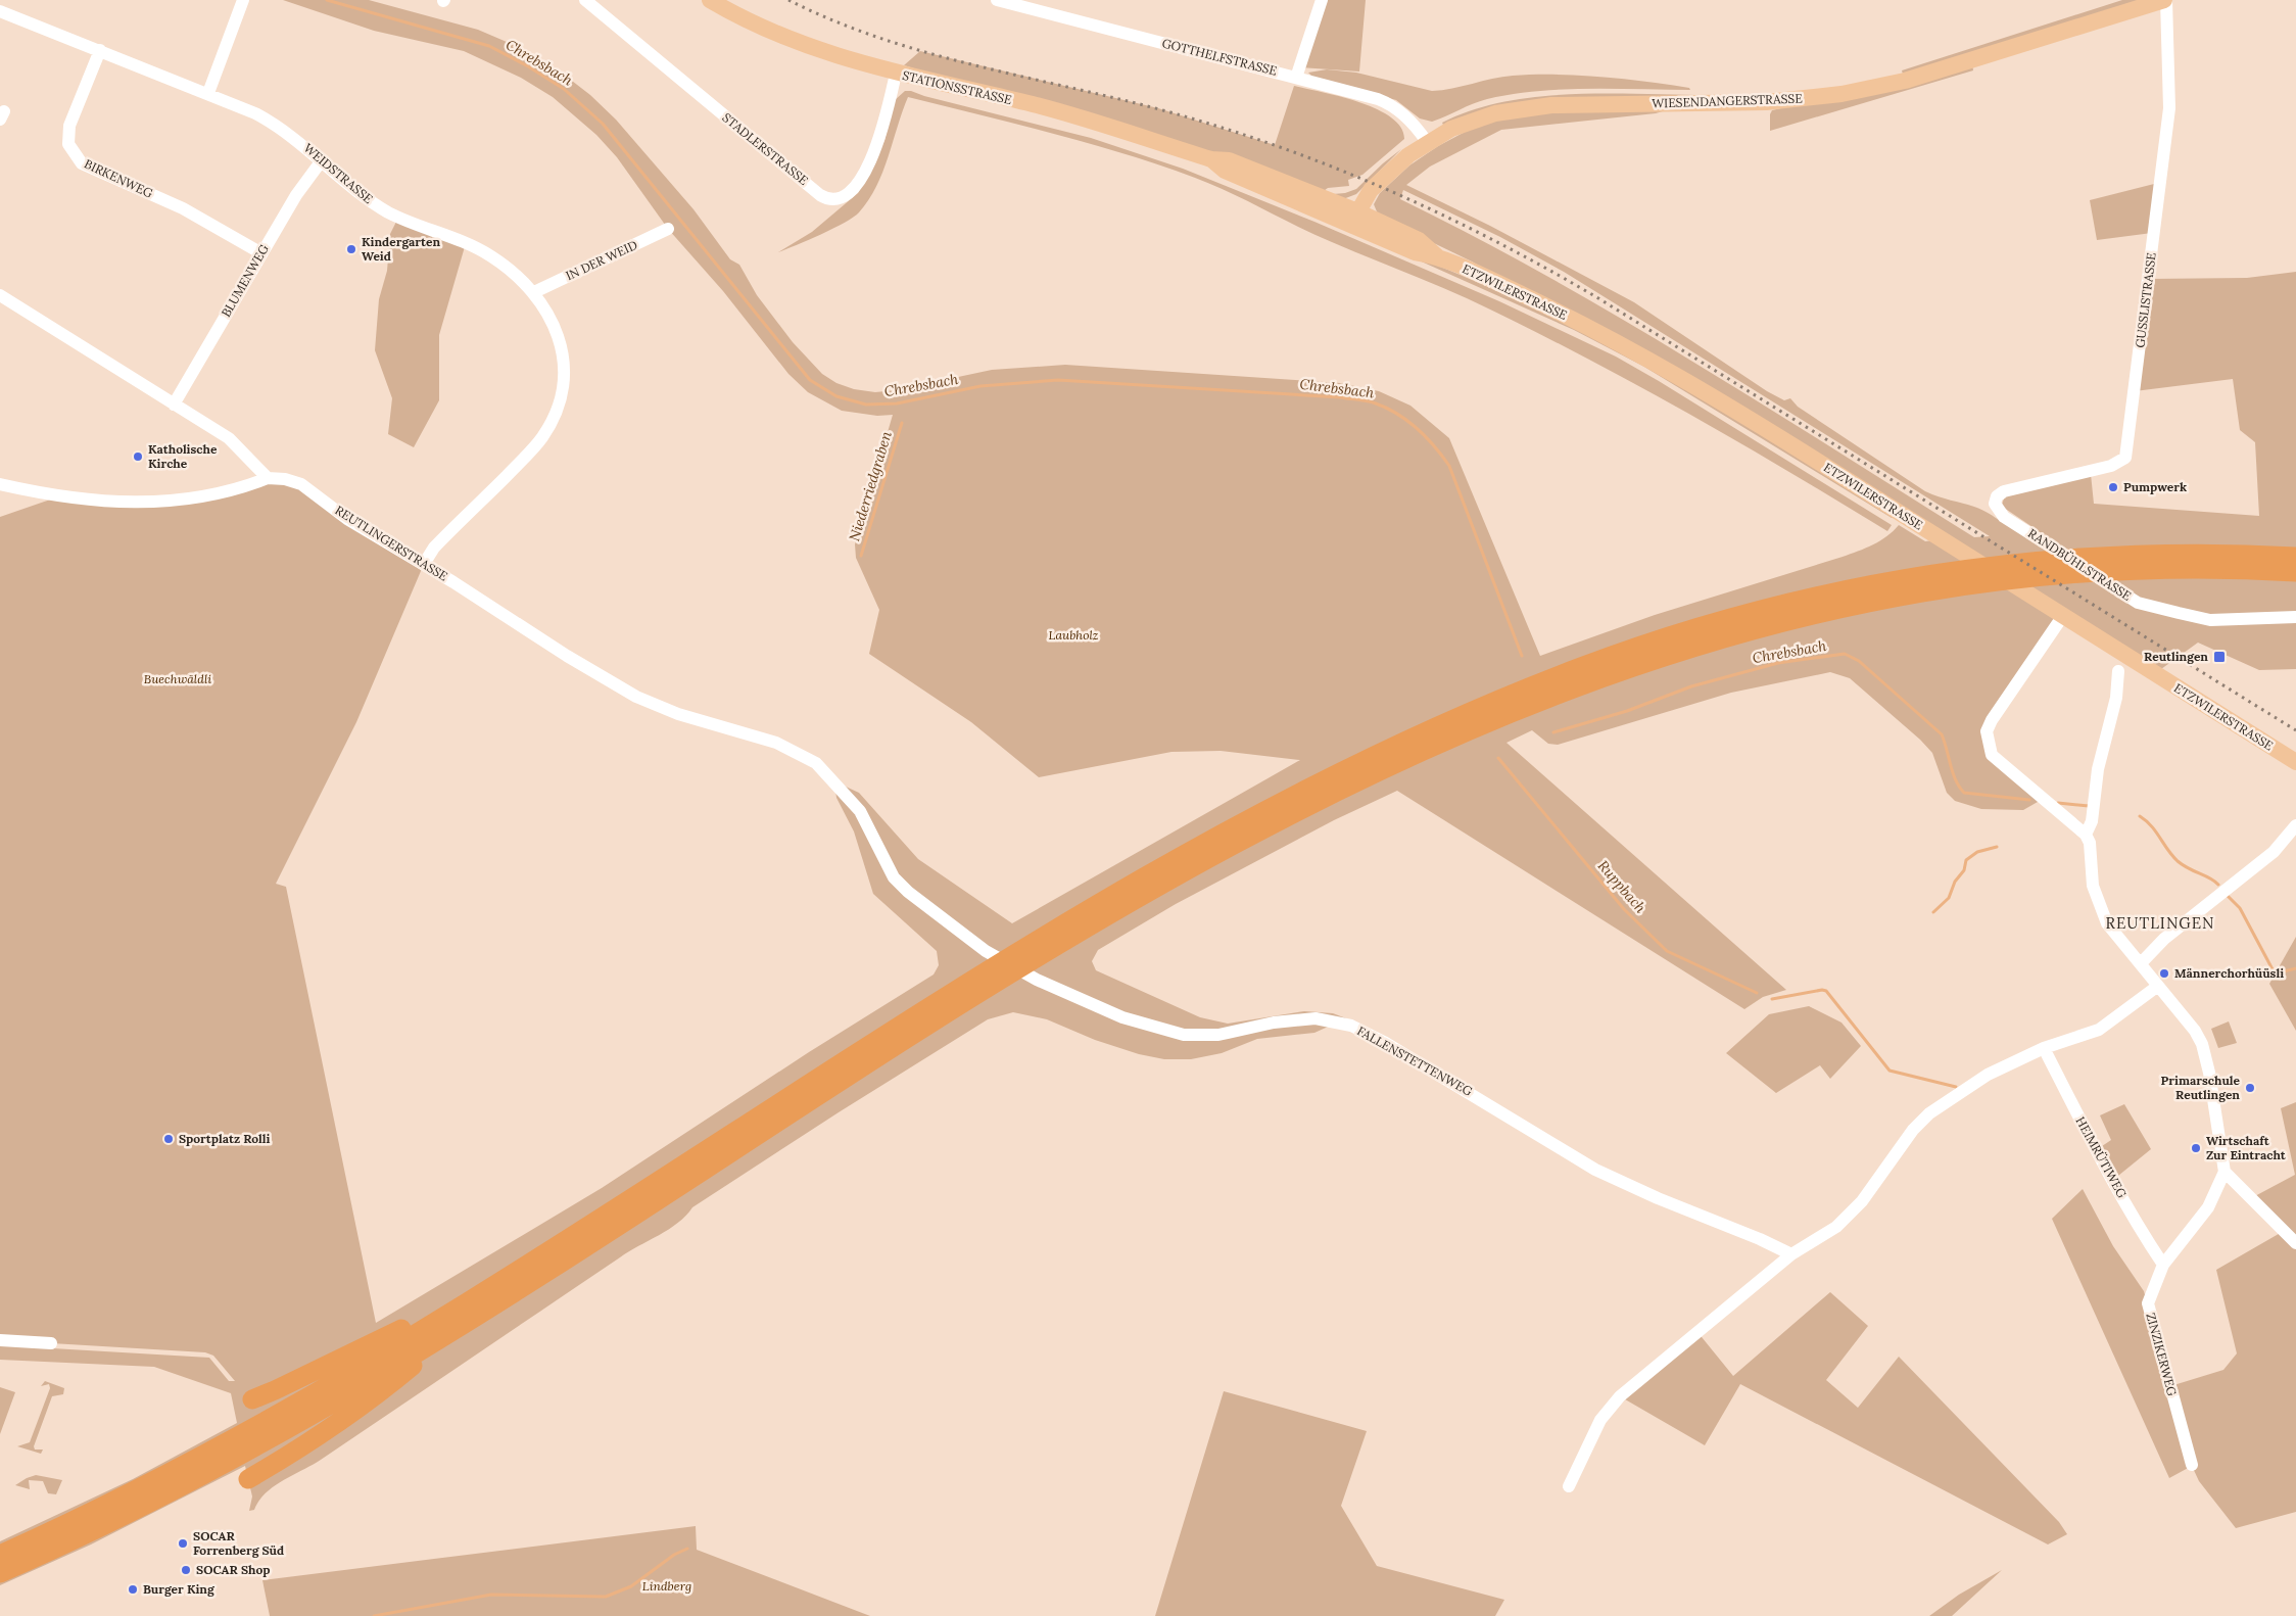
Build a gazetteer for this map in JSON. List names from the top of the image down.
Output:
{
  "streets": {
    "main road": ["STATIONSSTRASSE", "WIESENDANGERSTRASSE", "ETZWILERSTRASSE"],
    "street": [
      "GOTTHELFSTRASSE",
      "STADLERSTRASSE",
      "WEIDSTRASSE",
      "BIRKENWEG",
      "IN DER WEID",
      "BLUMENWEG",
      "GUSSLISTRASSE",
      "REUTLINGERSTRASSE",
      "RANDBÜHLSTRASSE",
      "FALLENSTETTENWEG",
      "HEIMRÜTIWEG",
      "ZINZIKERWEG"
    ]
  },
  "crossings": [
    ["GOTTHELFSTRASSE", "WIESENDANGERSTRASSE"],
    ["STATIONSSTRASSE", "STADLERSTRASSE"],
    ["STATIONSSTRASSE", "ETZWILERSTRASSE"],
    ["WIESENDANGERSTRASSE", "ETZWILERSTRASSE"],
    ["WIESENDANGERSTRASSE", "GUSSLISTRASSE"],
    ["WEIDSTRASSE", "BIRKENWEG"],
    ["WEIDSTRASSE", "IN DER WEID"],
    ["WEIDSTRASSE", "BLUMENWEG"],
    ["WEIDSTRASSE", "REUTLINGERSTRASSE"],
    ["BIRKENWEG", "BLUMENWEG"],
    ["GUSSLISTRASSE", "RANDBÜHLSTRASSE"],
    ["REUTLINGERSTRASSE", "FALLENSTETTENWEG"],
    ["HEIMRÜTIWEG", "ZINZIKERWEG"]
  ],
  "districts": ["REUTLINGEN"],
  "water": ["Chrebsbach", "Niederriedgraben", "Ruppbach"],
  "parks": ["Laubholz", "Buechwäldli", "Lindberg"],
  "places": {
    "other": [
      "Kindergarten Weid",
      "Katholische Kirche",
      "Pumpwerk",
      "Männerchorhüüsli",
      "Primarschule Reutlingen",
      "Sportplatz Rolli",
      "Wirtschaft Zur Eintracht",
      "SOCAR Forrenberg Süd",
      "SOCAR Shop",
      "Burger King"
    ],
    "transit": ["Reutlingen"]
  }
}
